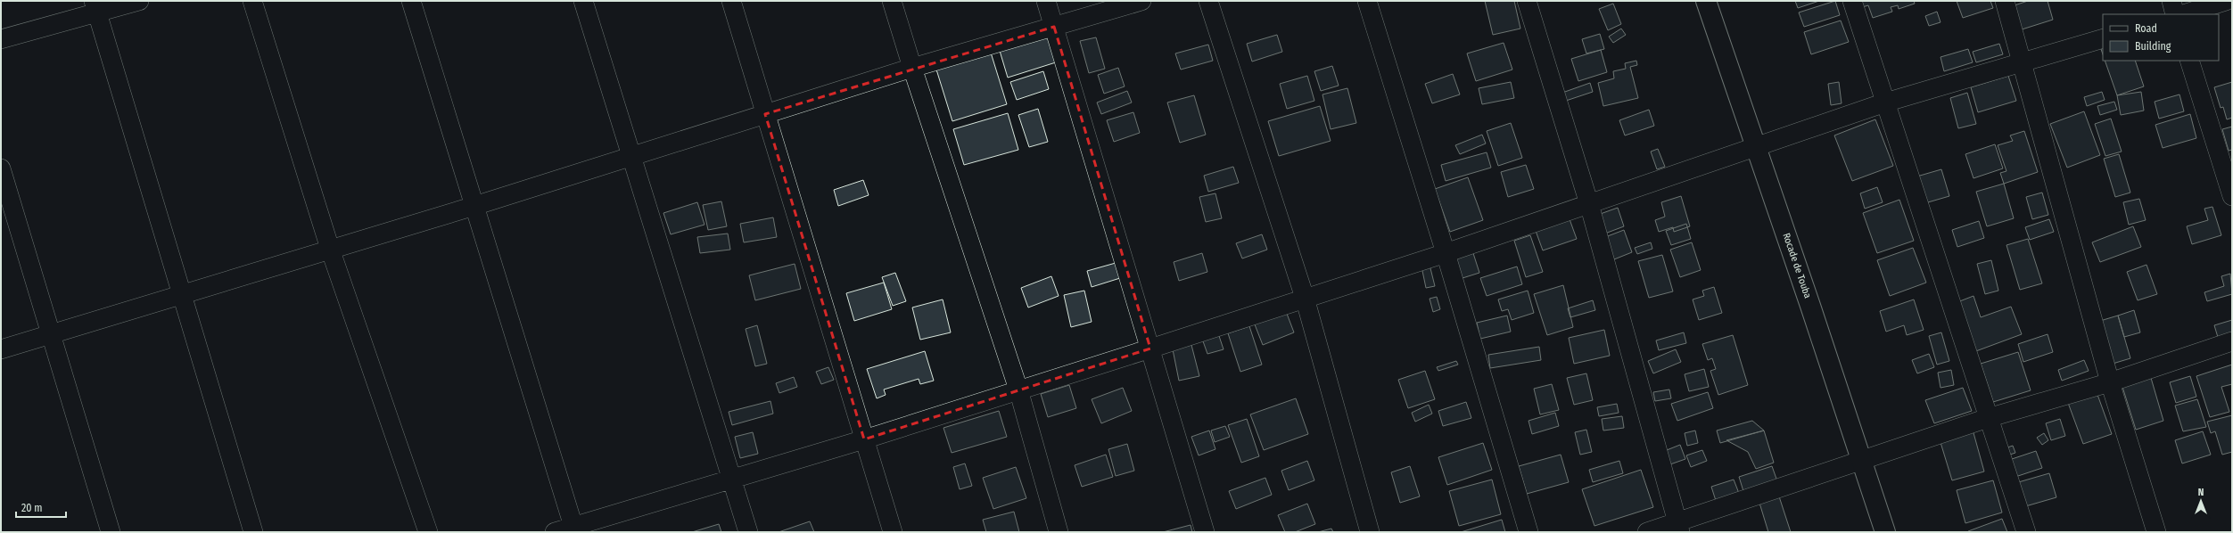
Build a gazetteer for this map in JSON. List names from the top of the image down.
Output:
{
  "streets": {
    "main road": ["Rocade de Touba"]
  },
  "legend": ["Road", "Building"],
  "scale_bar": "20 m",
  "north": "top"
}
